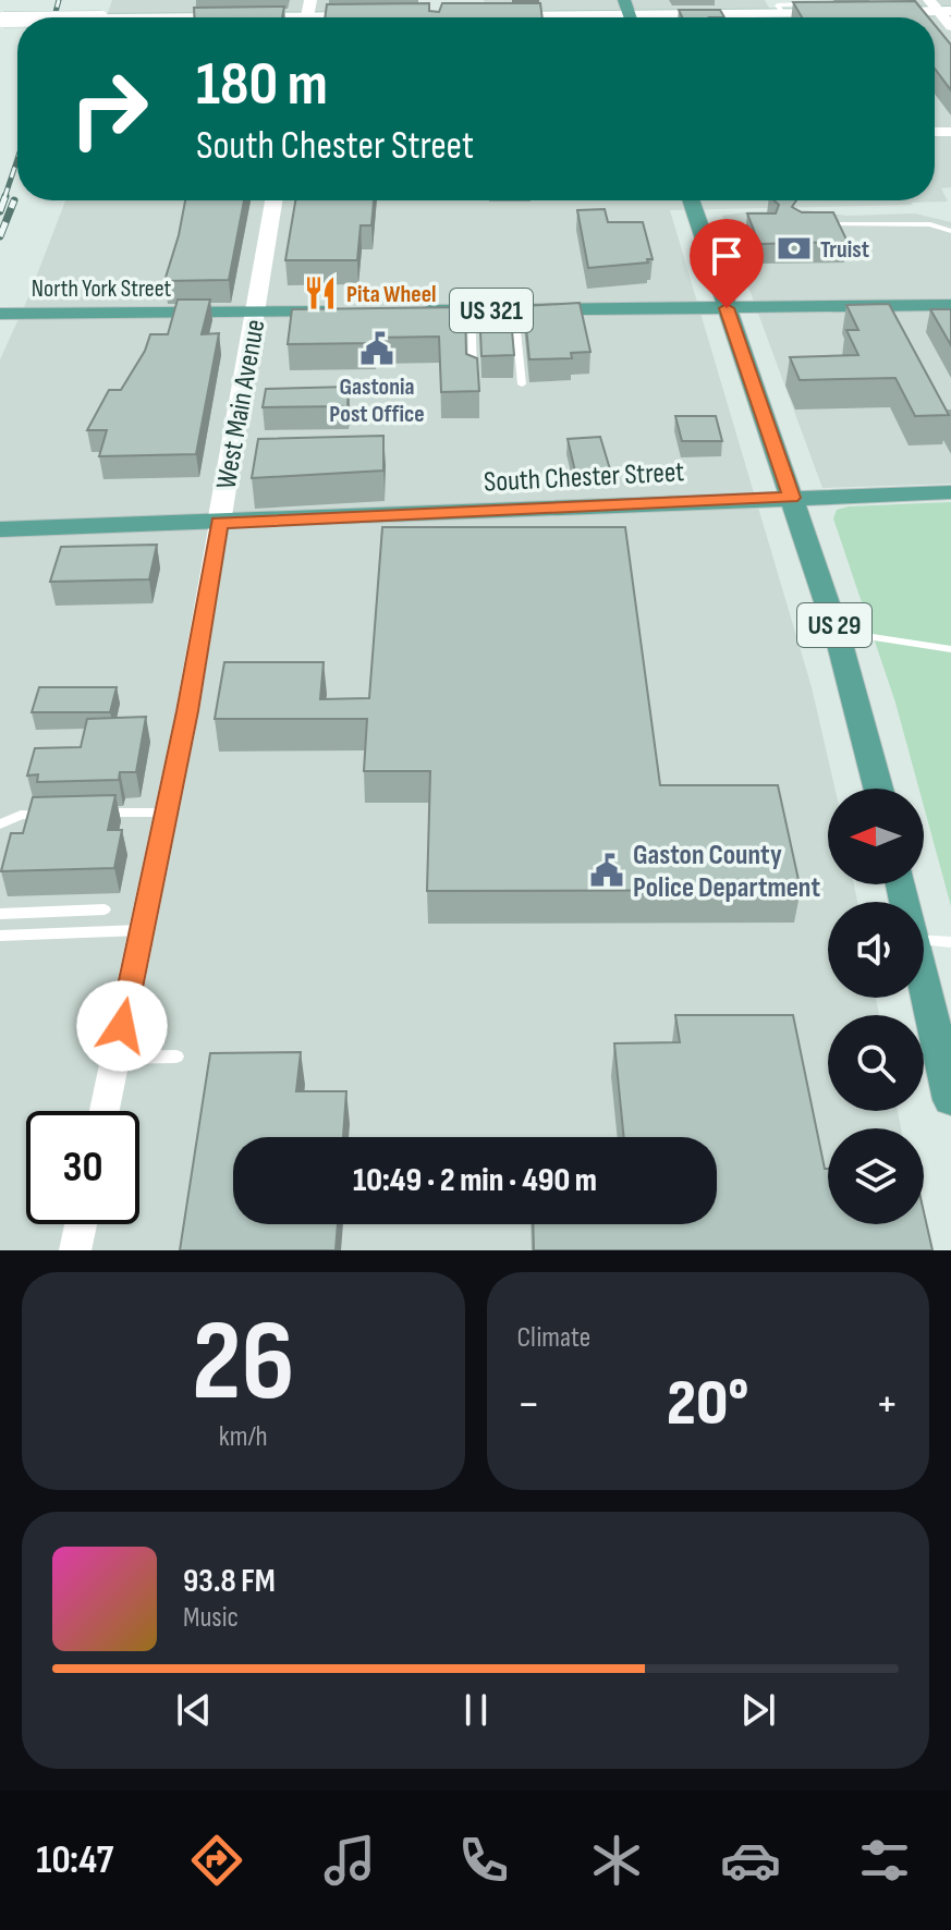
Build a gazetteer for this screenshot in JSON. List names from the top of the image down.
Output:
{
  "streets": {
    "main road": [
      "North York Street",
      "US 321",
      "West Main Avenue",
      "South Chester Street",
      "US 29"
    ]
  },
  "crossings": [
    ["North York Street", "West Main Avenue"],
    ["US 321", "US 29"],
    ["West Main Avenue", "South Chester Street"],
    ["South Chester Street", "US 29"]
  ],
  "places": {
    "bank": ["Truist"],
    "restaurant": ["Pita Wheel"],
    "public building": ["Gastonia Post Office", "Gaston County Police Department"]
  },
  "north": "left",
  "page": {
    "turn": ["180 m", "South Chester Street"],
    "limit": "30",
    "trip": "10:49 · 2 min · 490 m",
    "tile": [
      ["26", "km/h"],
      "Climate"
    ],
    "heat": ["−", "20°", "+"],
    "song": ["93.8 FM", "Music"],
    "tabs": "10:47"
  }
}
